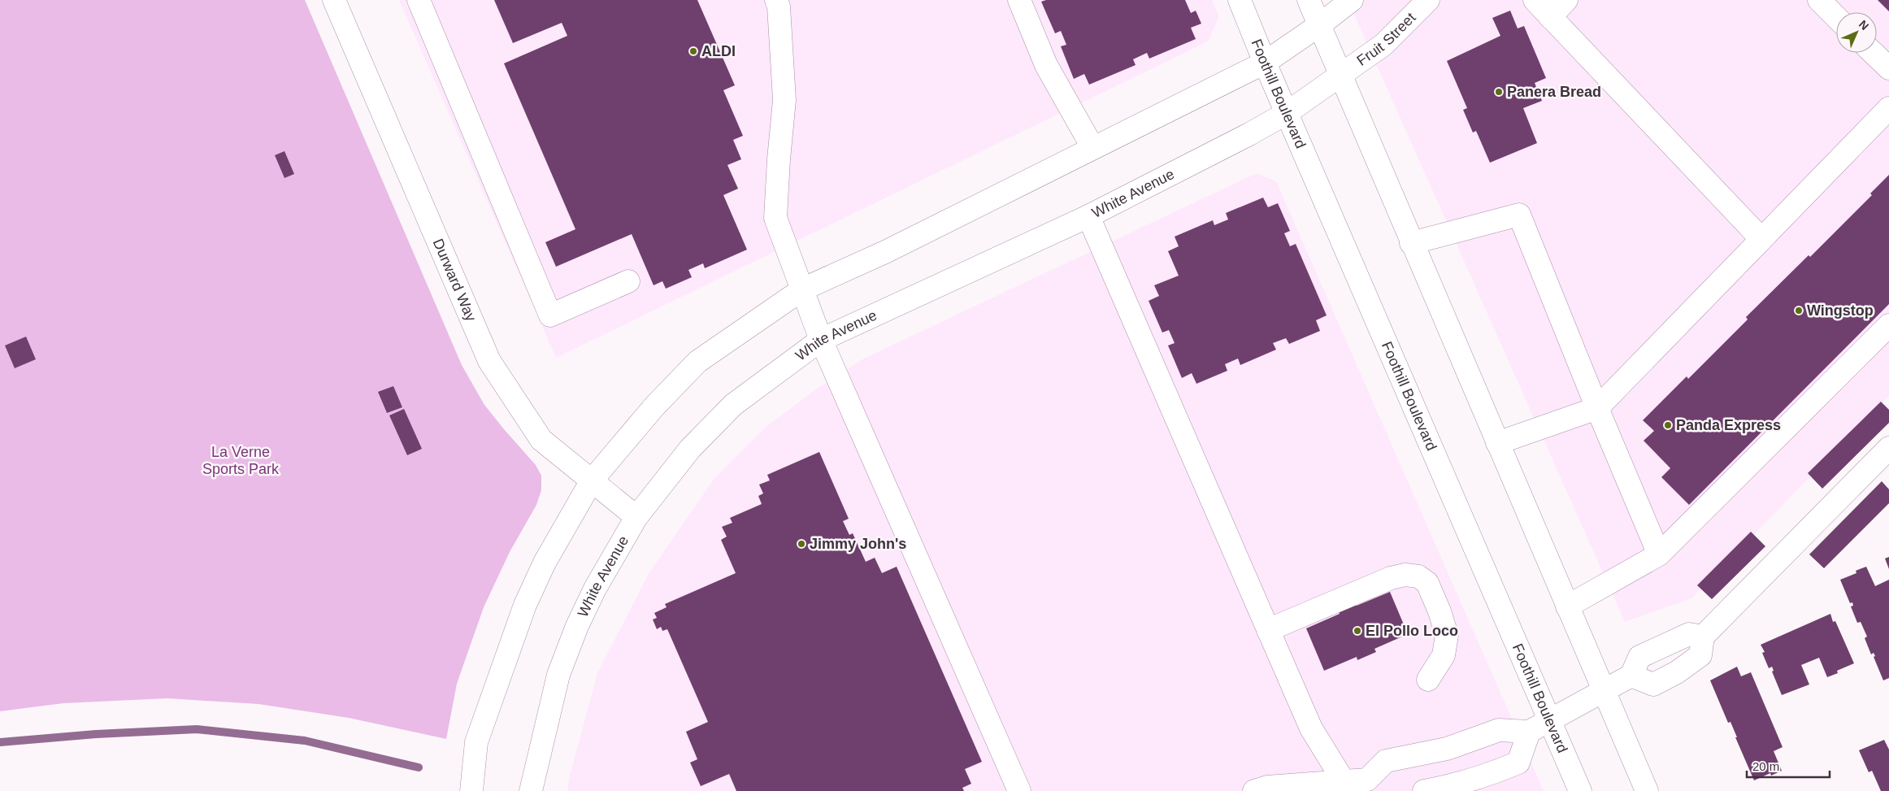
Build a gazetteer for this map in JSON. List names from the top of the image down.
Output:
{
  "streets": {
    "main road": [
      "Fruit Street",
      "Foothill Boulevard",
      "White Avenue",
      "Durward Way"
    ]
  },
  "crossings": [
    ["Fruit Street", "White Avenue"],
    ["Foothill Boulevard", "White Avenue"],
    ["White Avenue", "Durward Way"]
  ],
  "parks": ["La Verne Sports Park"],
  "places": [
    "ALDI",
    "Panera Bread",
    "Wingstop",
    "Panda Express",
    "Jimmy John's",
    "El Pollo Loco"
  ],
  "scale_bar": "20 m",
  "north": "top right"
}
